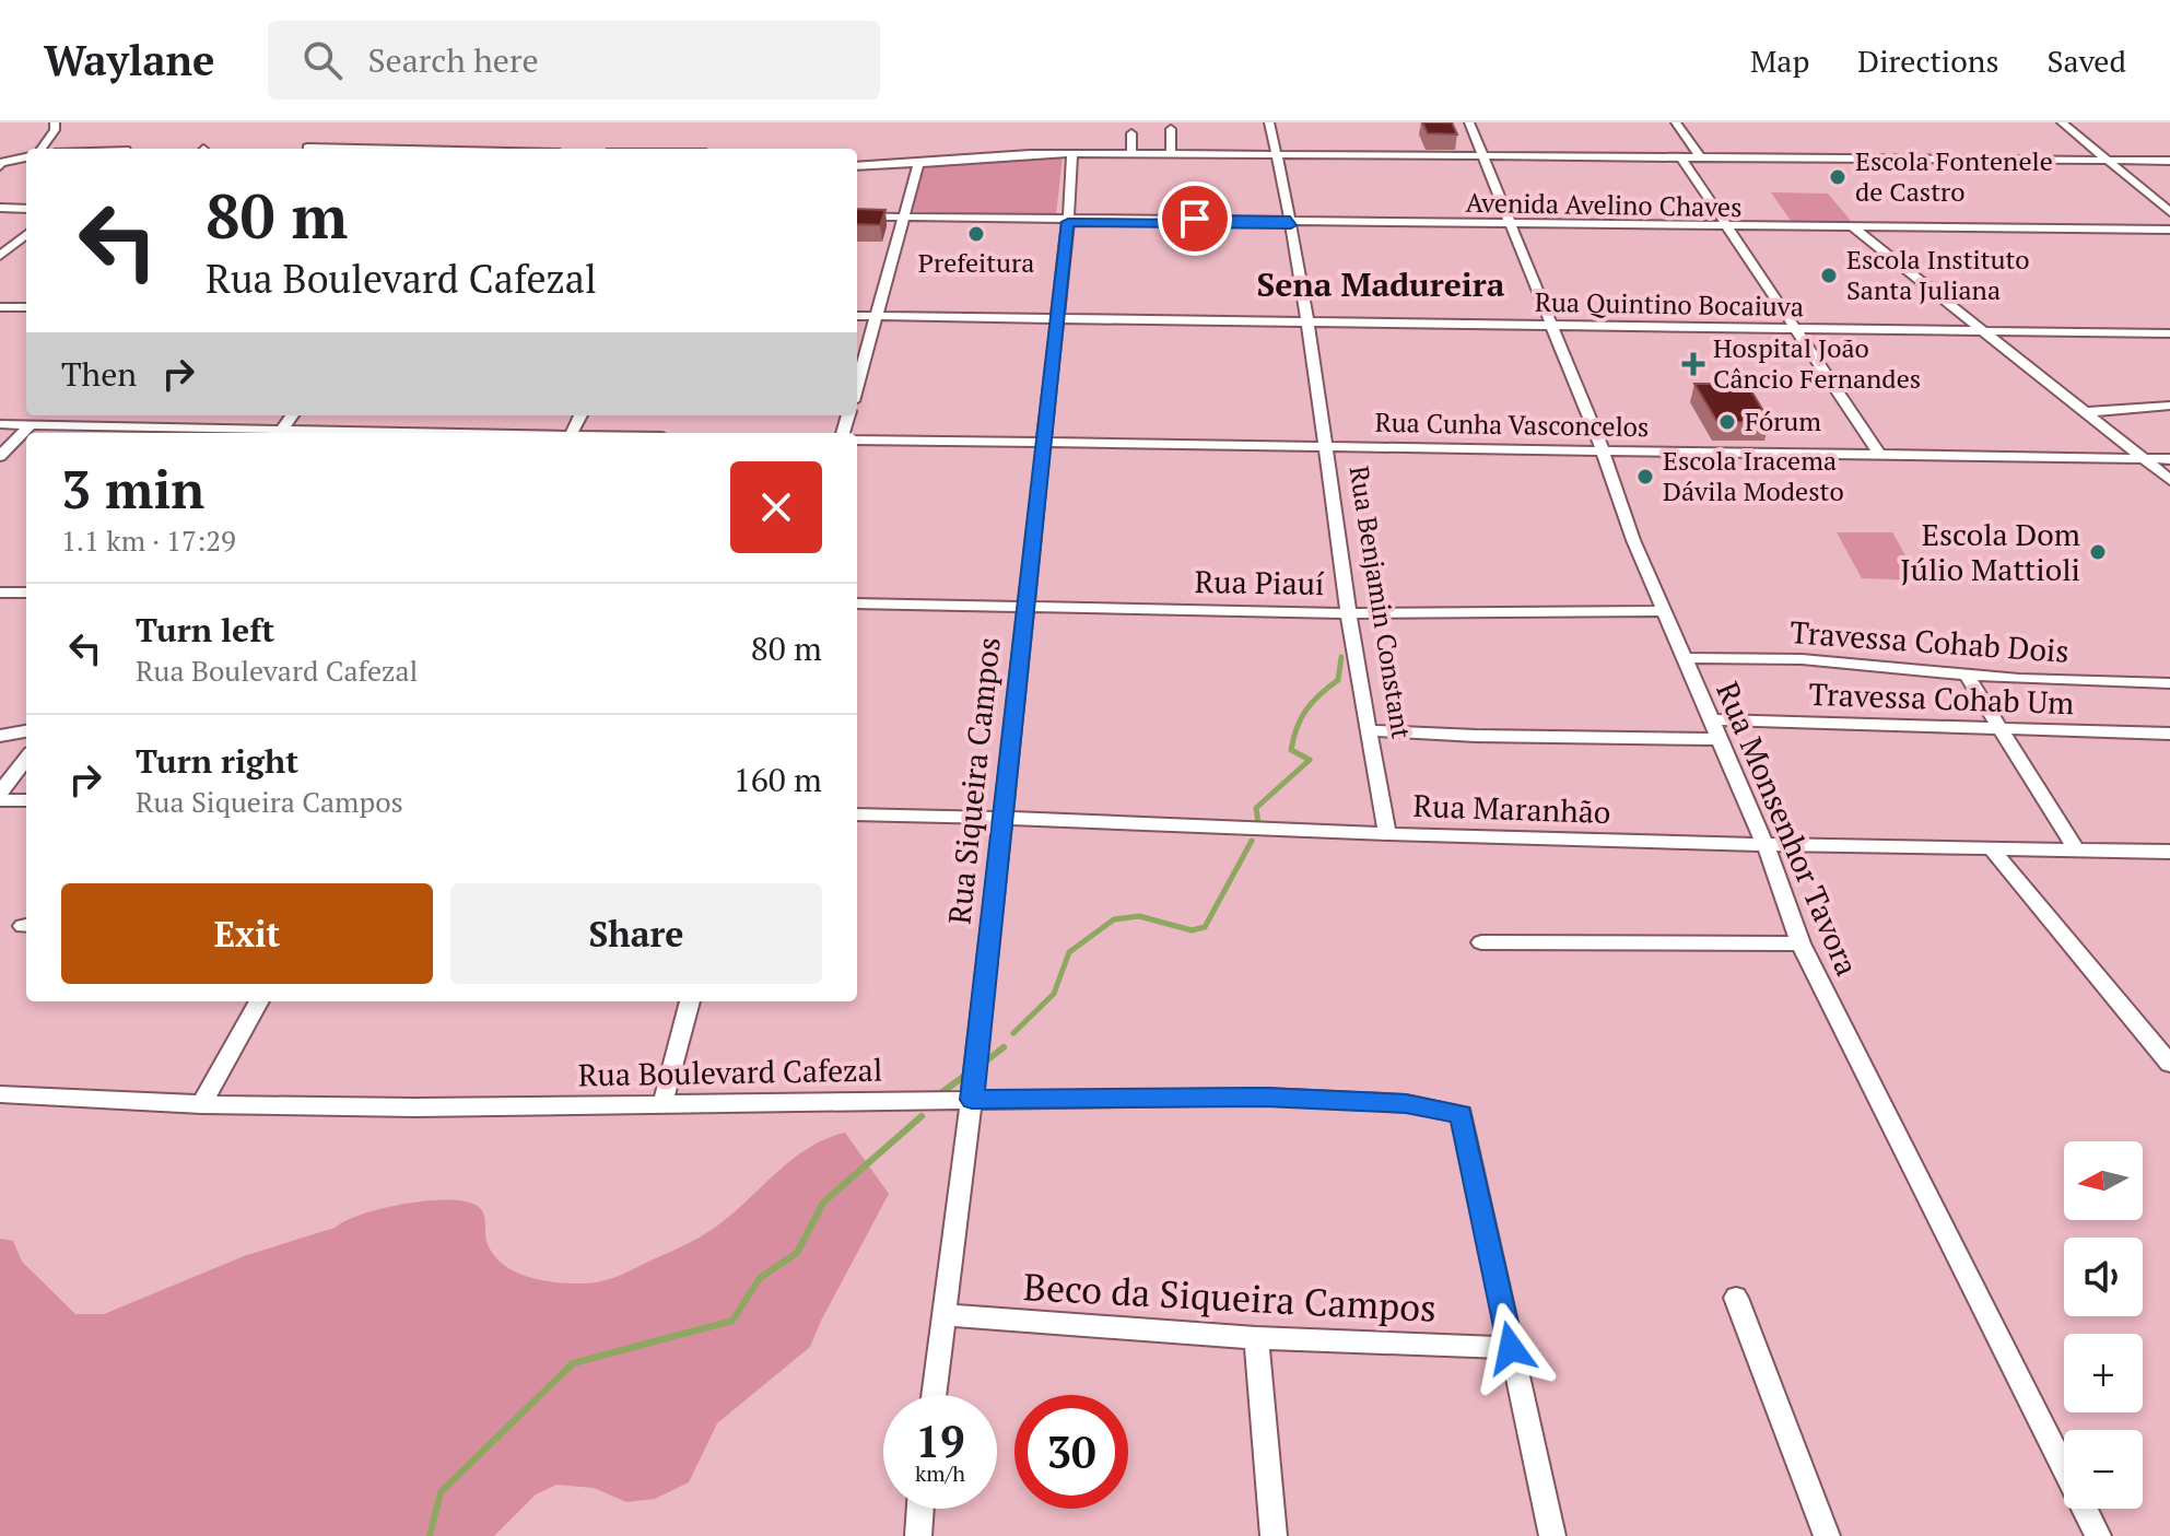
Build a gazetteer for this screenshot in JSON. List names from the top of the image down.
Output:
{
  "streets": {
    "street": [
      "Avenida Avelino Chaves",
      "Rua Quintino Bocaiuva",
      "Rua Cunha Vasconcelos",
      "Rua Piauí",
      "Rua Benjamin Constant",
      "Travessa Cohab Dois",
      "Travessa Cohab Um",
      "Rua Siqueira Campos",
      "Rua Maranhão",
      "Rua Monsenhor Tavora",
      "Rua Boulevard Cafezal",
      "Beco da Siqueira Campos"
    ]
  },
  "crossings": [
    ["Avenida Avelino Chaves", "Rua Benjamin Constant"],
    ["Avenida Avelino Chaves", "Rua Siqueira Campos"],
    ["Avenida Avelino Chaves", "Rua Monsenhor Tavora"],
    ["Rua Quintino Bocaiuva", "Rua Benjamin Constant"],
    ["Rua Quintino Bocaiuva", "Rua Siqueira Campos"],
    ["Rua Quintino Bocaiuva", "Rua Monsenhor Tavora"],
    ["Rua Cunha Vasconcelos", "Rua Benjamin Constant"],
    ["Rua Cunha Vasconcelos", "Rua Siqueira Campos"],
    ["Rua Cunha Vasconcelos", "Rua Monsenhor Tavora"],
    ["Rua Piauí", "Rua Benjamin Constant"],
    ["Rua Piauí", "Rua Siqueira Campos"],
    ["Rua Piauí", "Rua Monsenhor Tavora"],
    ["Rua Benjamin Constant", "Rua Maranhão"],
    ["Travessa Cohab Dois", "Rua Monsenhor Tavora"],
    ["Travessa Cohab Um", "Rua Monsenhor Tavora"],
    ["Rua Siqueira Campos", "Rua Maranhão"],
    ["Rua Siqueira Campos", "Rua Boulevard Cafezal"],
    ["Rua Siqueira Campos", "Beco da Siqueira Campos"],
    ["Rua Maranhão", "Rua Monsenhor Tavora"],
    ["Rua Boulevard Cafezal", "Beco da Siqueira Campos"]
  ],
  "districts": ["Sena Madureira"],
  "places": {
    "other": [
      "Escola Fontenele de Castro",
      "Prefeitura",
      "Escola Instituto Santa Juliana",
      "Fórum",
      "Escola Iracema Dávila Modesto",
      "Escola Dom Júlio Mattioli"
    ],
    "health": ["Hospital João Câncio Fernandes"]
  },
  "north": "left",
  "page": {
    "header": "Waylane",
    "search": "Search here",
    "nav": ["Map", "Directions", "Saved"],
    "turn": ["80 m", "Rua Boulevard Cafezal"],
    "then": "Then",
    "heading": ["3 min", "1.1 km · 17:29"],
    "list": [
      {
        "name": "Turn left",
        "note": "Rua Boulevard Cafezal",
        "value": "80 m"
      },
      {
        "name": "Turn right",
        "note": "Rua Siqueira Campos",
        "value": "160 m"
      }
    ],
    "buttons": ["Exit", "Share"],
    "map_buttons": ["+", "−"],
    "speed": "19 km/h",
    "limit": "30"
  }
}
